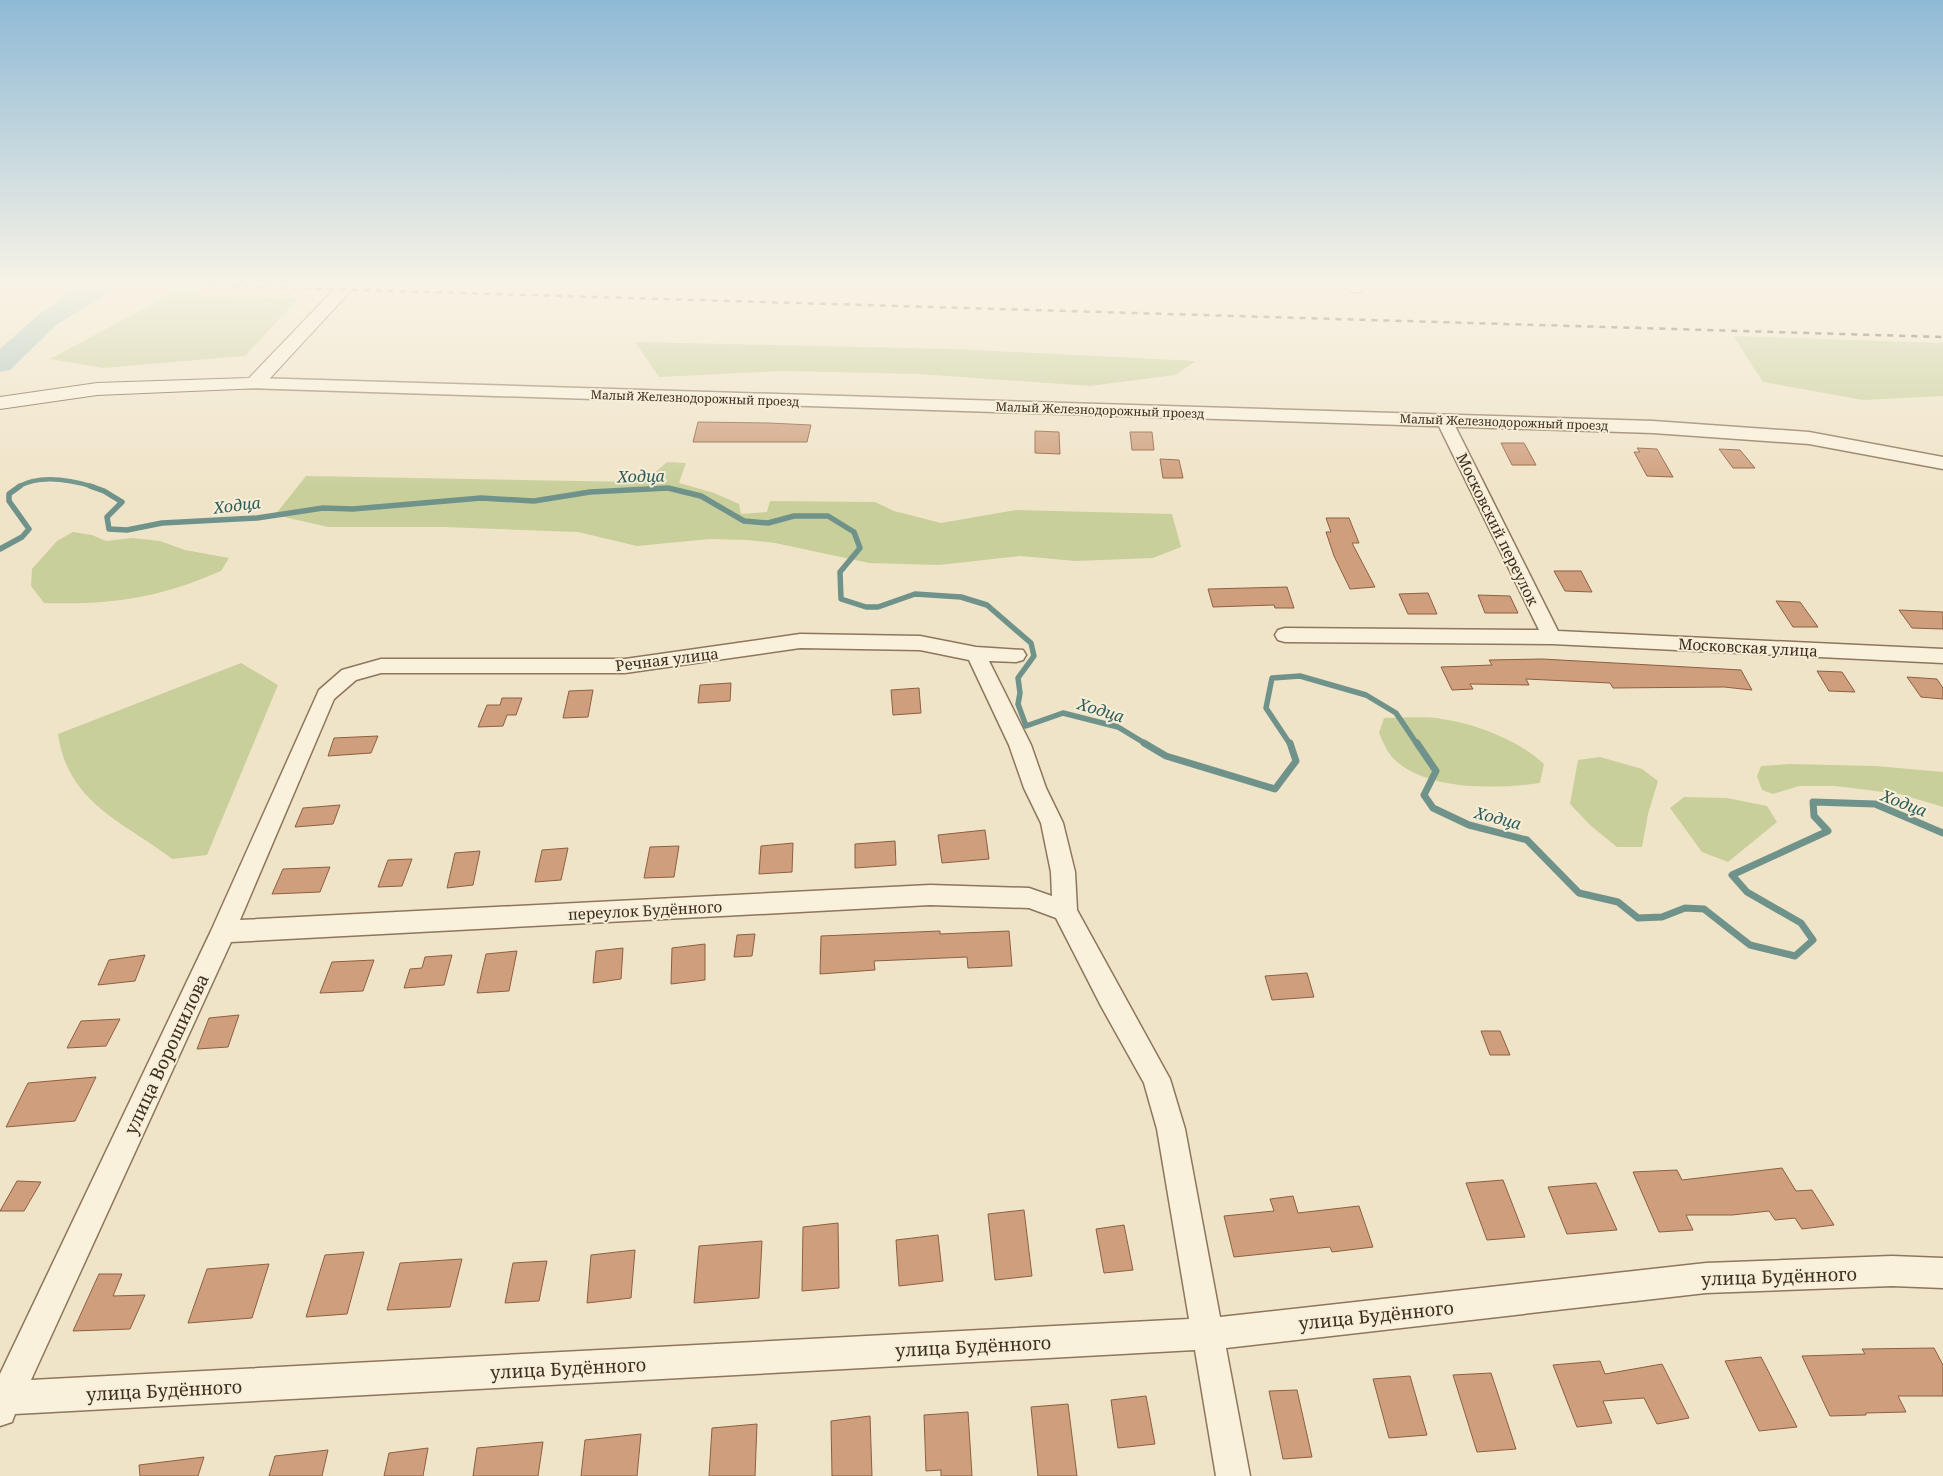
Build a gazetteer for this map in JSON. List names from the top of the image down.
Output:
{
  "streets": {
    "street": [
      "Малый Железнодорожный проезд",
      "Московский переулок",
      "Московская улица",
      "Речная улица",
      "переулок Будённого",
      "улица Ворошилова",
      "улица Будённого"
    ]
  },
  "crossings": [
    ["Малый Железнодорожный проезд", "Московский переулок"],
    ["Московский переулок", "Московская улица"],
    ["Речная улица", "улица Ворошилова"],
    ["переулок Будённого", "улица Ворошилова"],
    ["улица Ворошилова", "улица Будённого"]
  ],
  "water": ["Ходца"]
}
